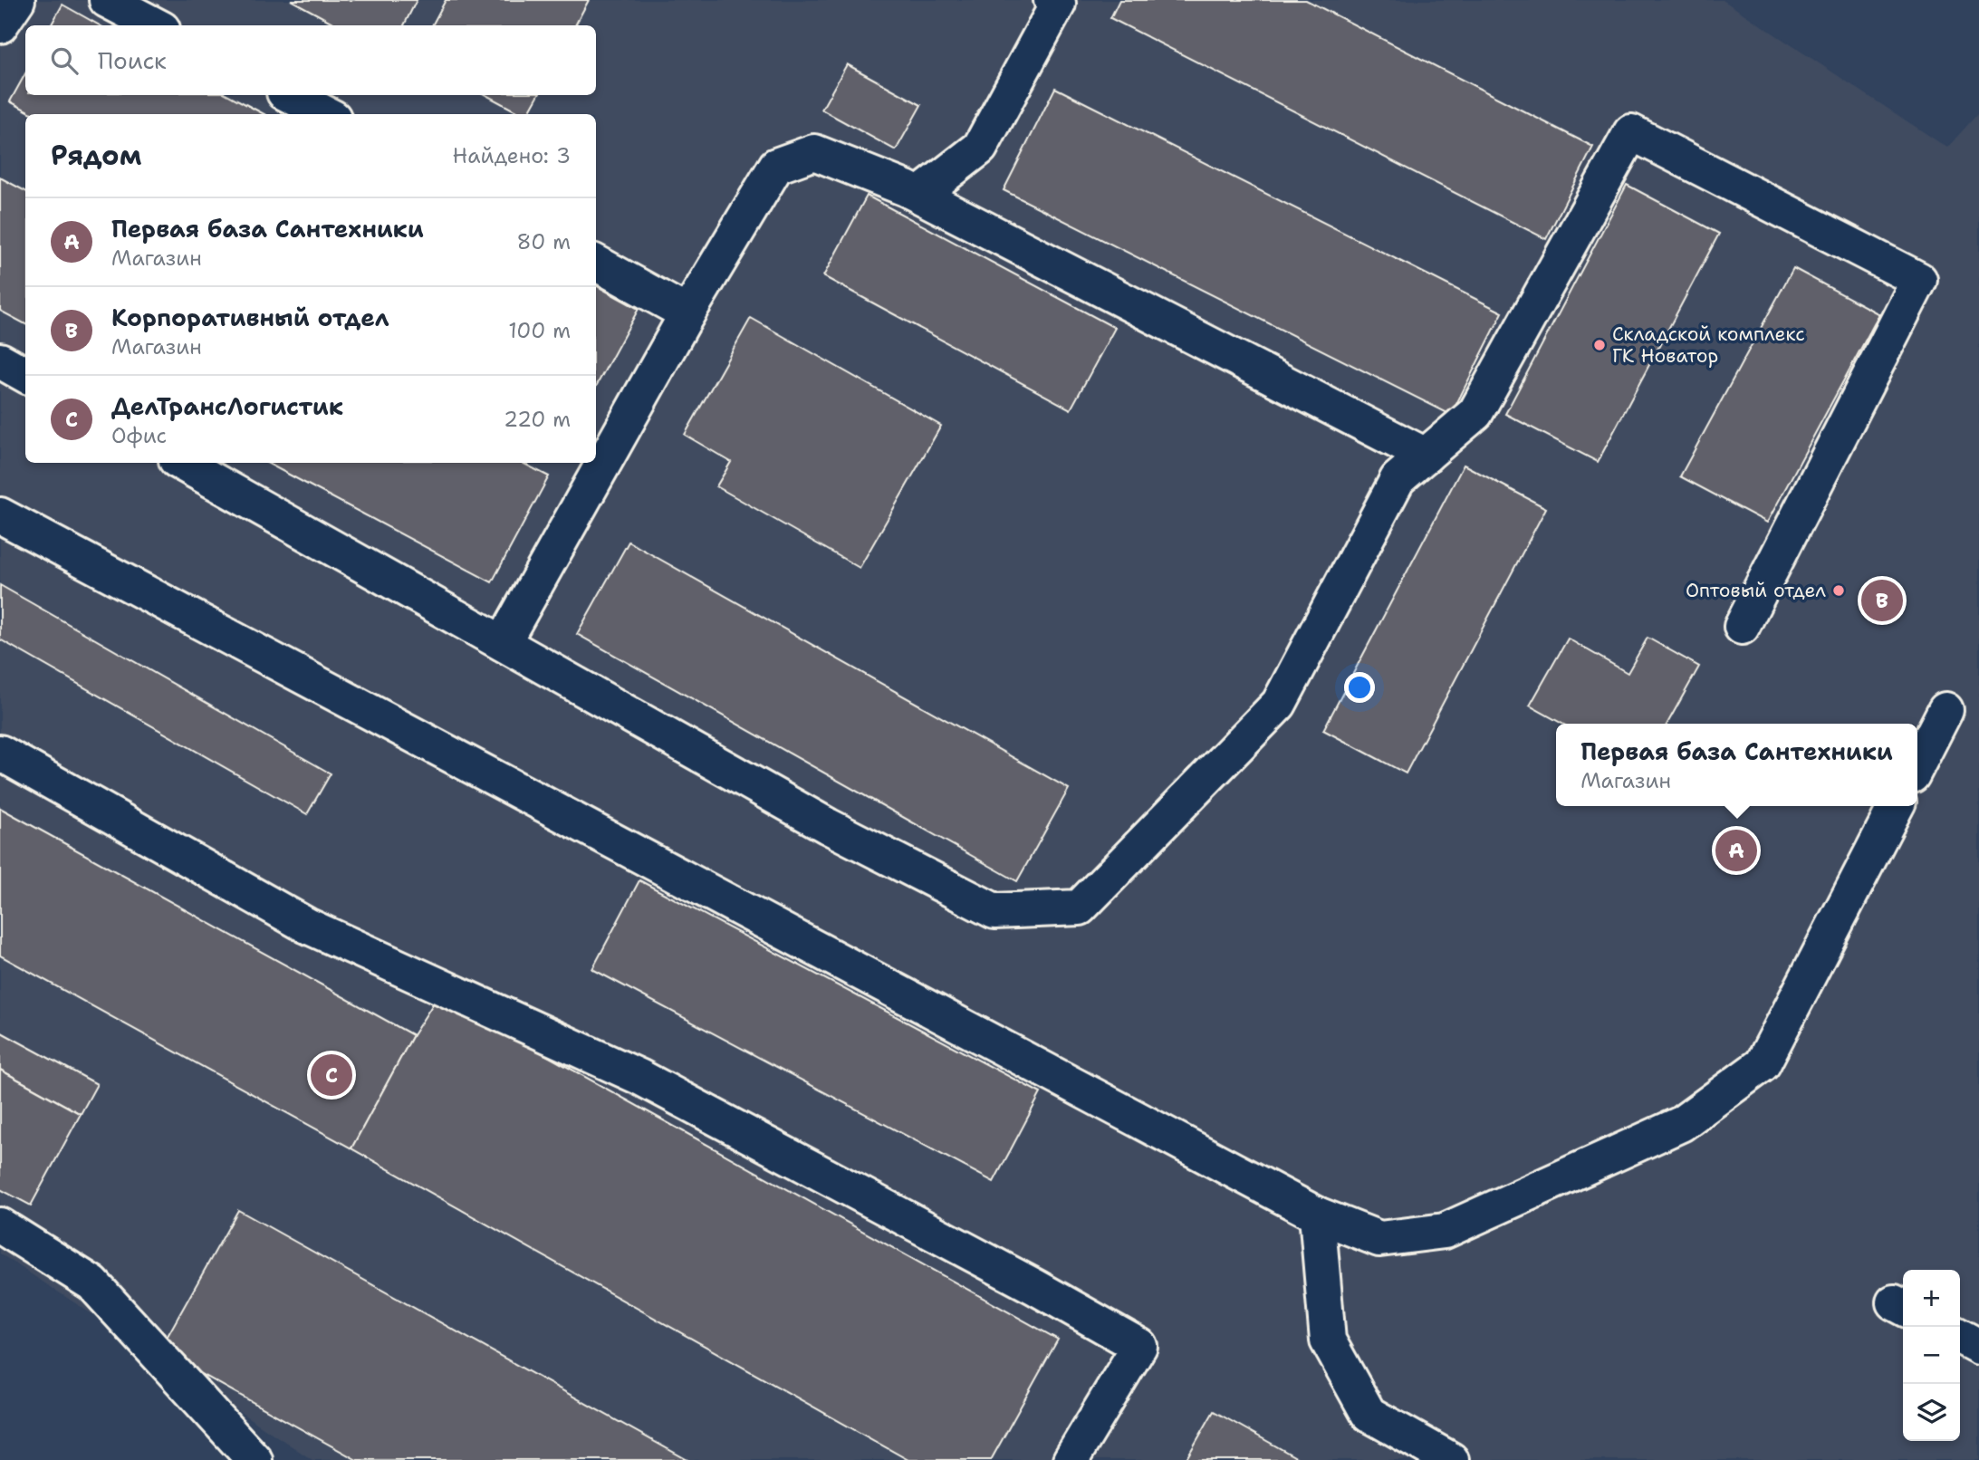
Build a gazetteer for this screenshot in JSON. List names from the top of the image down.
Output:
{
  "places": ["Складской комплекс ГК Новатор", "Оптовый отдел"],
  "page": {
    "search": "Поиск",
    "heading": ["Рядом", "Найдено: 3"],
    "list": [
      {
        "mark": "A",
        "name": "Первая база Сантехники",
        "note": "Магазин",
        "value": "80 m"
      },
      {
        "mark": "B",
        "name": "Корпоративный отдел",
        "note": "Магазин",
        "value": "100 m"
      },
      {
        "mark": "C",
        "name": "ДелТрансЛогистик",
        "note": "Офис",
        "value": "220 m"
      }
    ],
    "pins": ["B", "A", "C"],
    "popup": ["Первая база Сантехники", "Магазин"],
    "map_buttons": ["+", "−"]
  }
}
